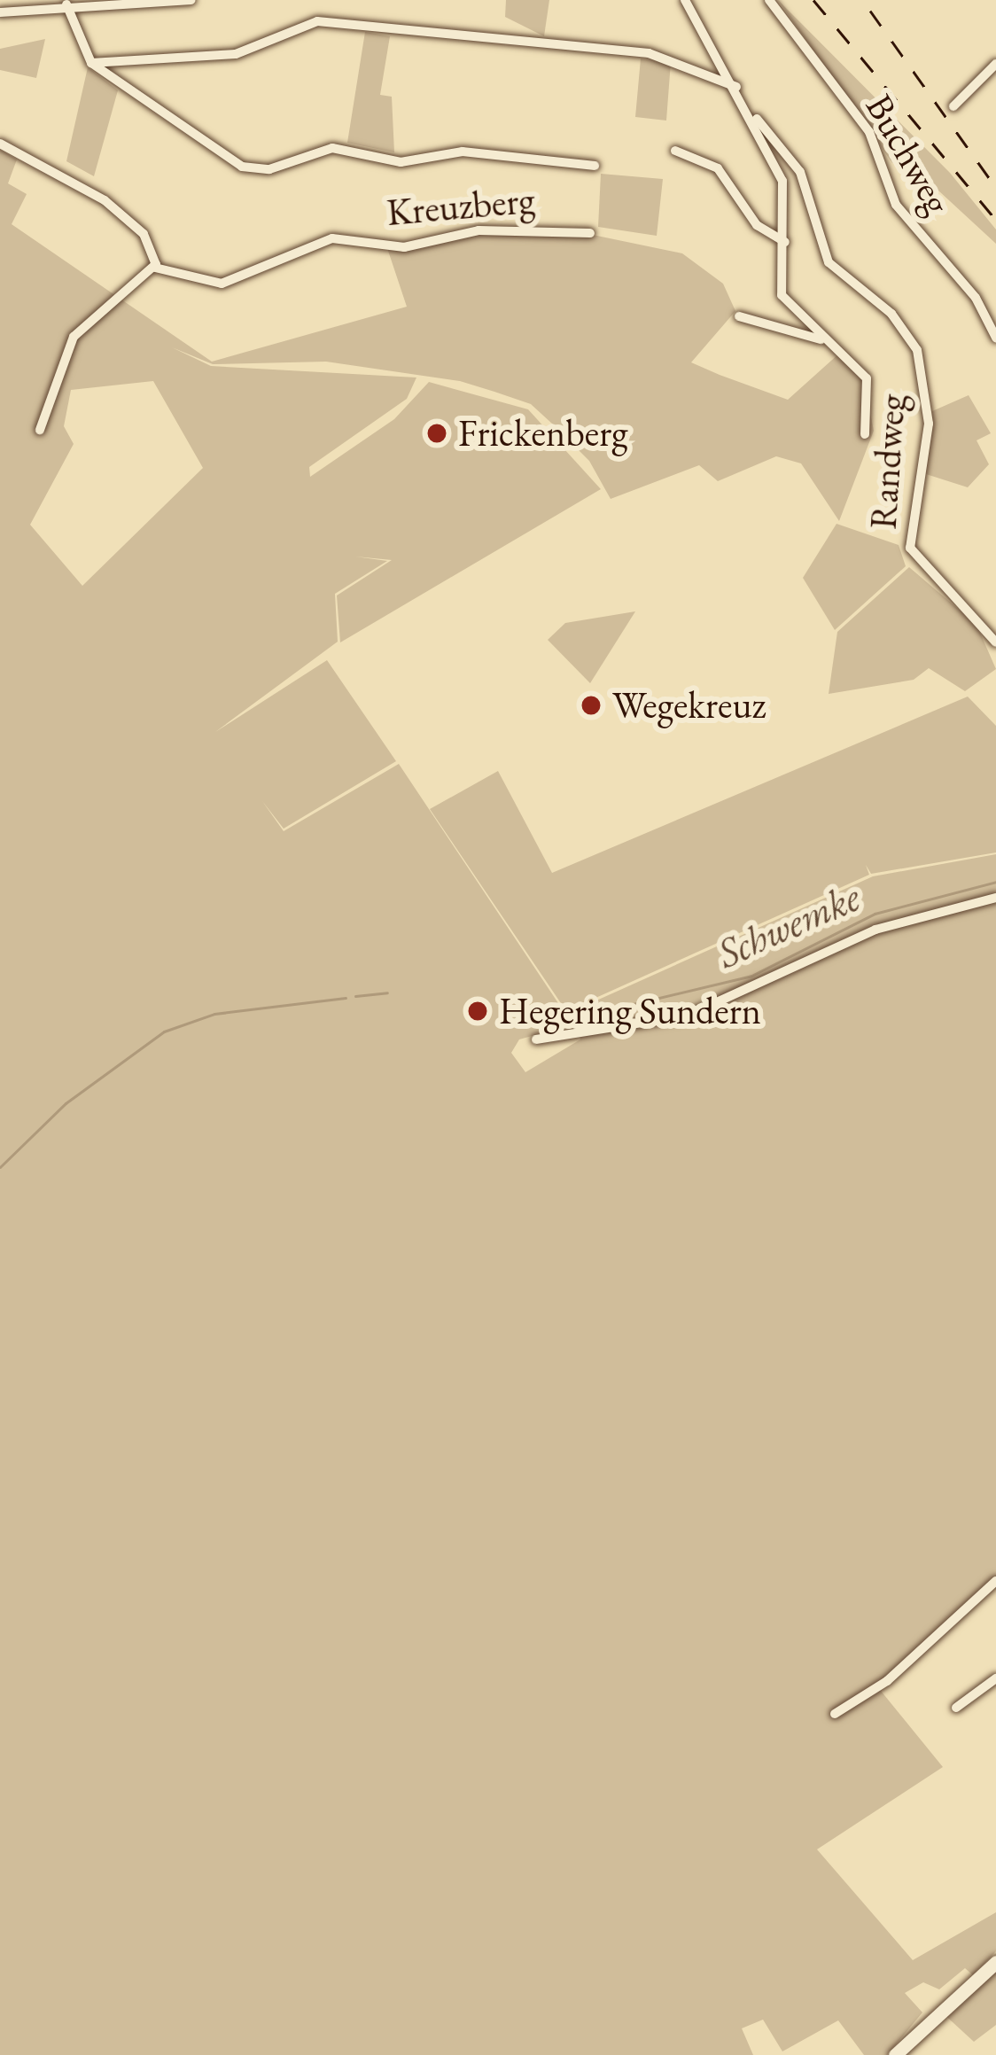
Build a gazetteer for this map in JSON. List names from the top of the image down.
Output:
{
  "streets": {
    "street": ["Buchweg", "Kreuzberg", "Randweg"]
  },
  "water": ["Schwemke"],
  "places": ["Frickenberg", "Wegekreuz", "Hegering Sundern"]
}
